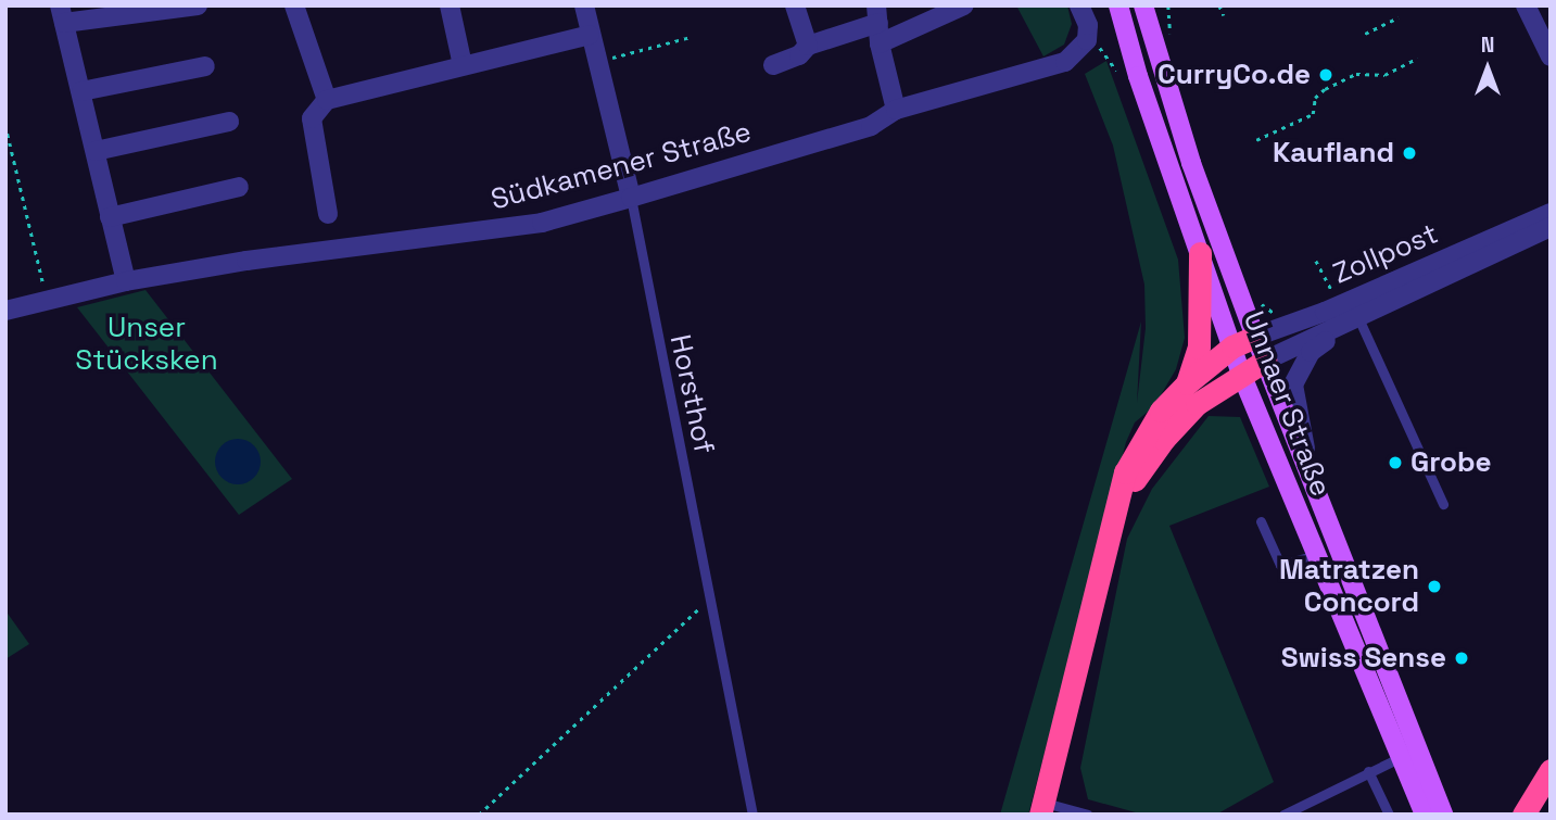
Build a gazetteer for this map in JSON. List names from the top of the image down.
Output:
{
  "streets": {
    "main road": ["Unnaer Straße"],
    "street": ["Südkamener Straße", "Zollpost"],
    "lane": ["Horsthof"]
  },
  "crossings": [
    ["Südkamener Straße", "Horsthof"],
    ["Zollpost", "Unnaer Straße"]
  ],
  "parks": ["Unser Stücksken"],
  "places": [
    "CurryCo.de",
    "Kaufland",
    "Grobe",
    "Matratzen Concord",
    "Swiss Sense"
  ],
  "north": "top"
}
